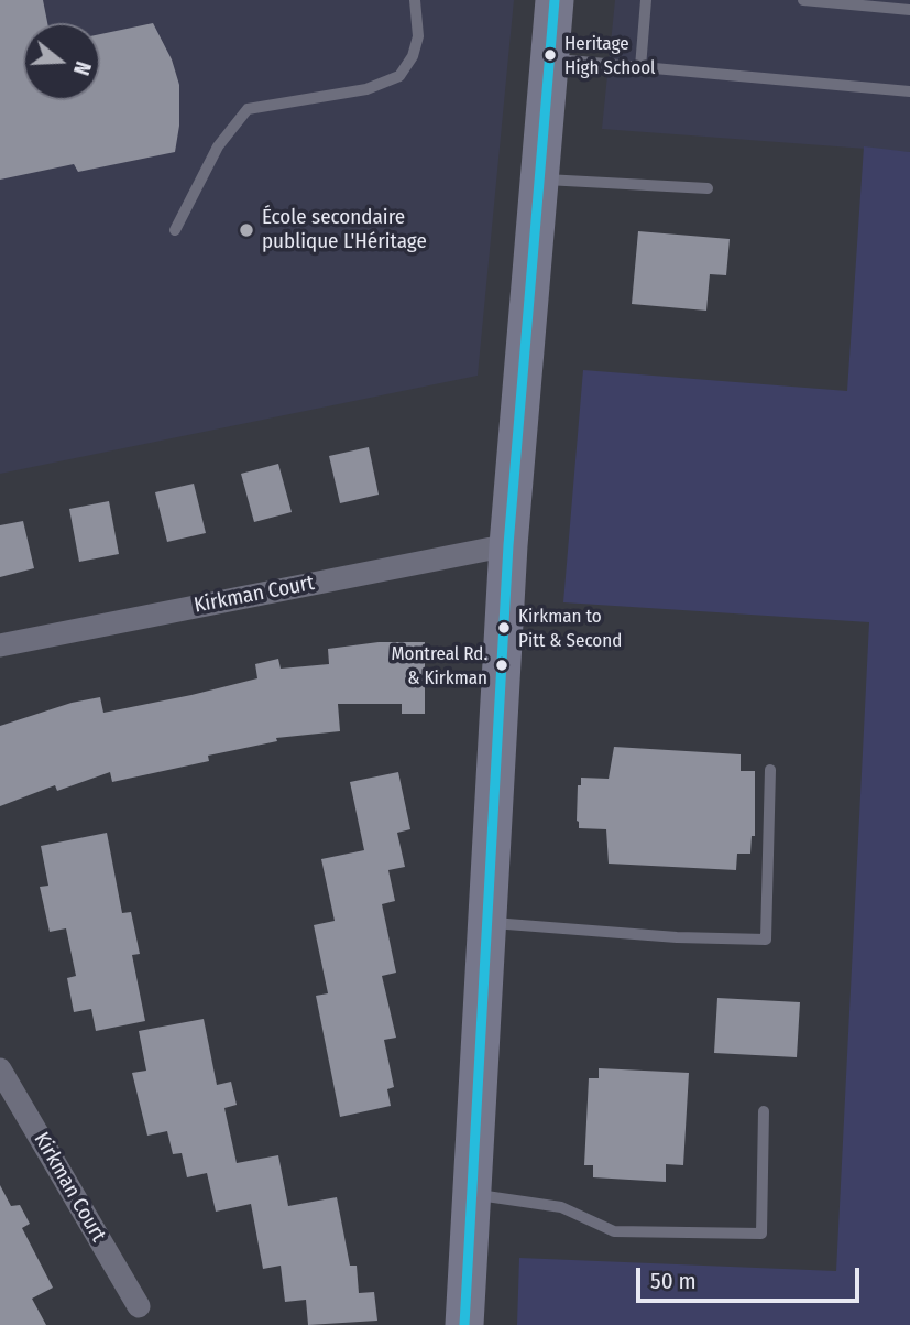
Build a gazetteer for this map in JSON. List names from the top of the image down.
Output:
{
  "streets": {
    "street": ["Kirkman Court"]
  },
  "places": [
    "Heritage High School",
    "École secondaire publique L'Héritage",
    "Kirkman to Pitt & Second",
    "Montreal Rd. & Kirkman"
  ],
  "scale_bar": "50 m",
  "north": "right"
}
